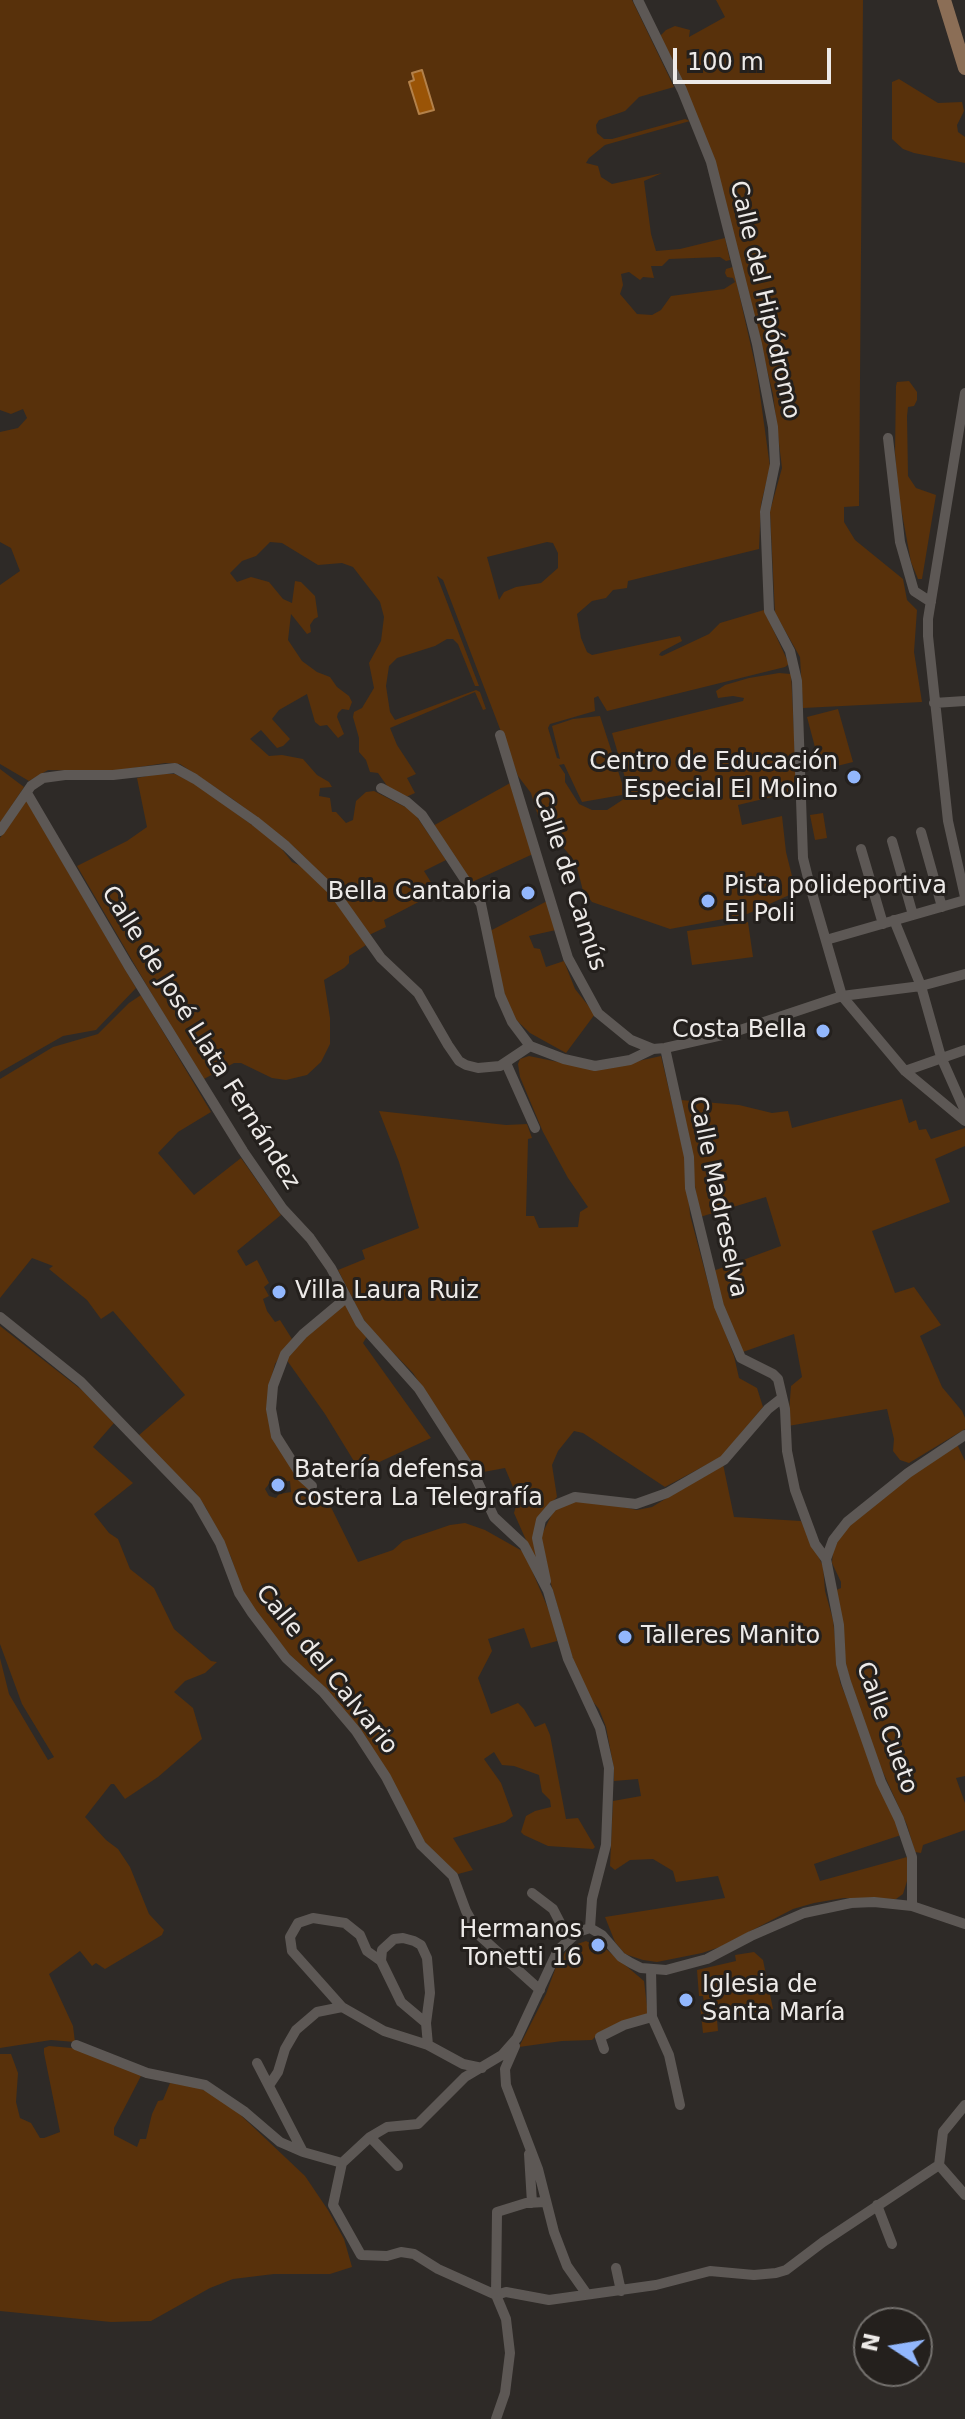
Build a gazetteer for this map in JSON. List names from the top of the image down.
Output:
{
  "streets": {
    "street": [
      "Calle del Hipódromo",
      "Calle de Camús",
      "Calle de José Llata Fernández",
      "Calle Madreselva",
      "Calle del Calvario",
      "Calle Cueto"
    ]
  },
  "crossings": [
    ["Calle Madreselva", "Calle Cueto"]
  ],
  "places": [
    "Centro de Educación Especial El Molino",
    "Bella Cantabria",
    "Pista polideportiva El Poli",
    "Costa Bella",
    "Villa Laura Ruiz",
    "Batería defensa costera La Telegrafía",
    "Talleres Manito",
    "Hermanos Tonetti 16",
    "Iglesia de Santa María"
  ],
  "scale_bar": "100 m",
  "north": "left"
}
